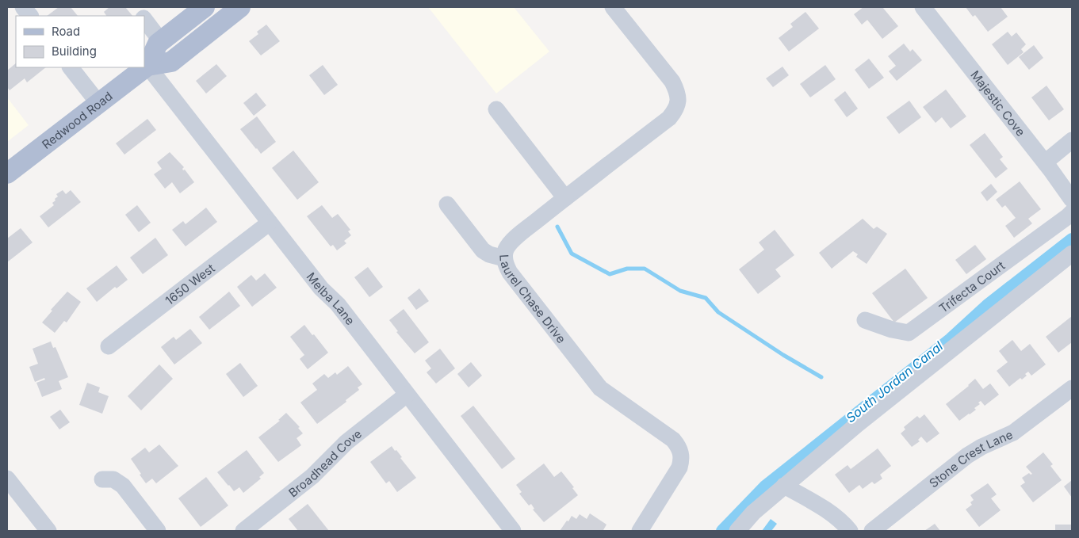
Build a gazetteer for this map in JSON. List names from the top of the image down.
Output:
{
  "streets": {
    "main road": ["Redwood Road"],
    "street": [
      "Majestic Cove",
      "1650 West",
      "Trifecta Court",
      "Laurel Chase Drive",
      "Melba Lane",
      "Stone Crest Lane",
      "Broadhead Cove"
    ]
  },
  "crossings": [
    ["Redwood Road", "Melba Lane"],
    ["1650 West", "Melba Lane"],
    ["Melba Lane", "Broadhead Cove"]
  ],
  "water": ["South Jordan Canal"],
  "legend": ["Road", "Building"]
}
